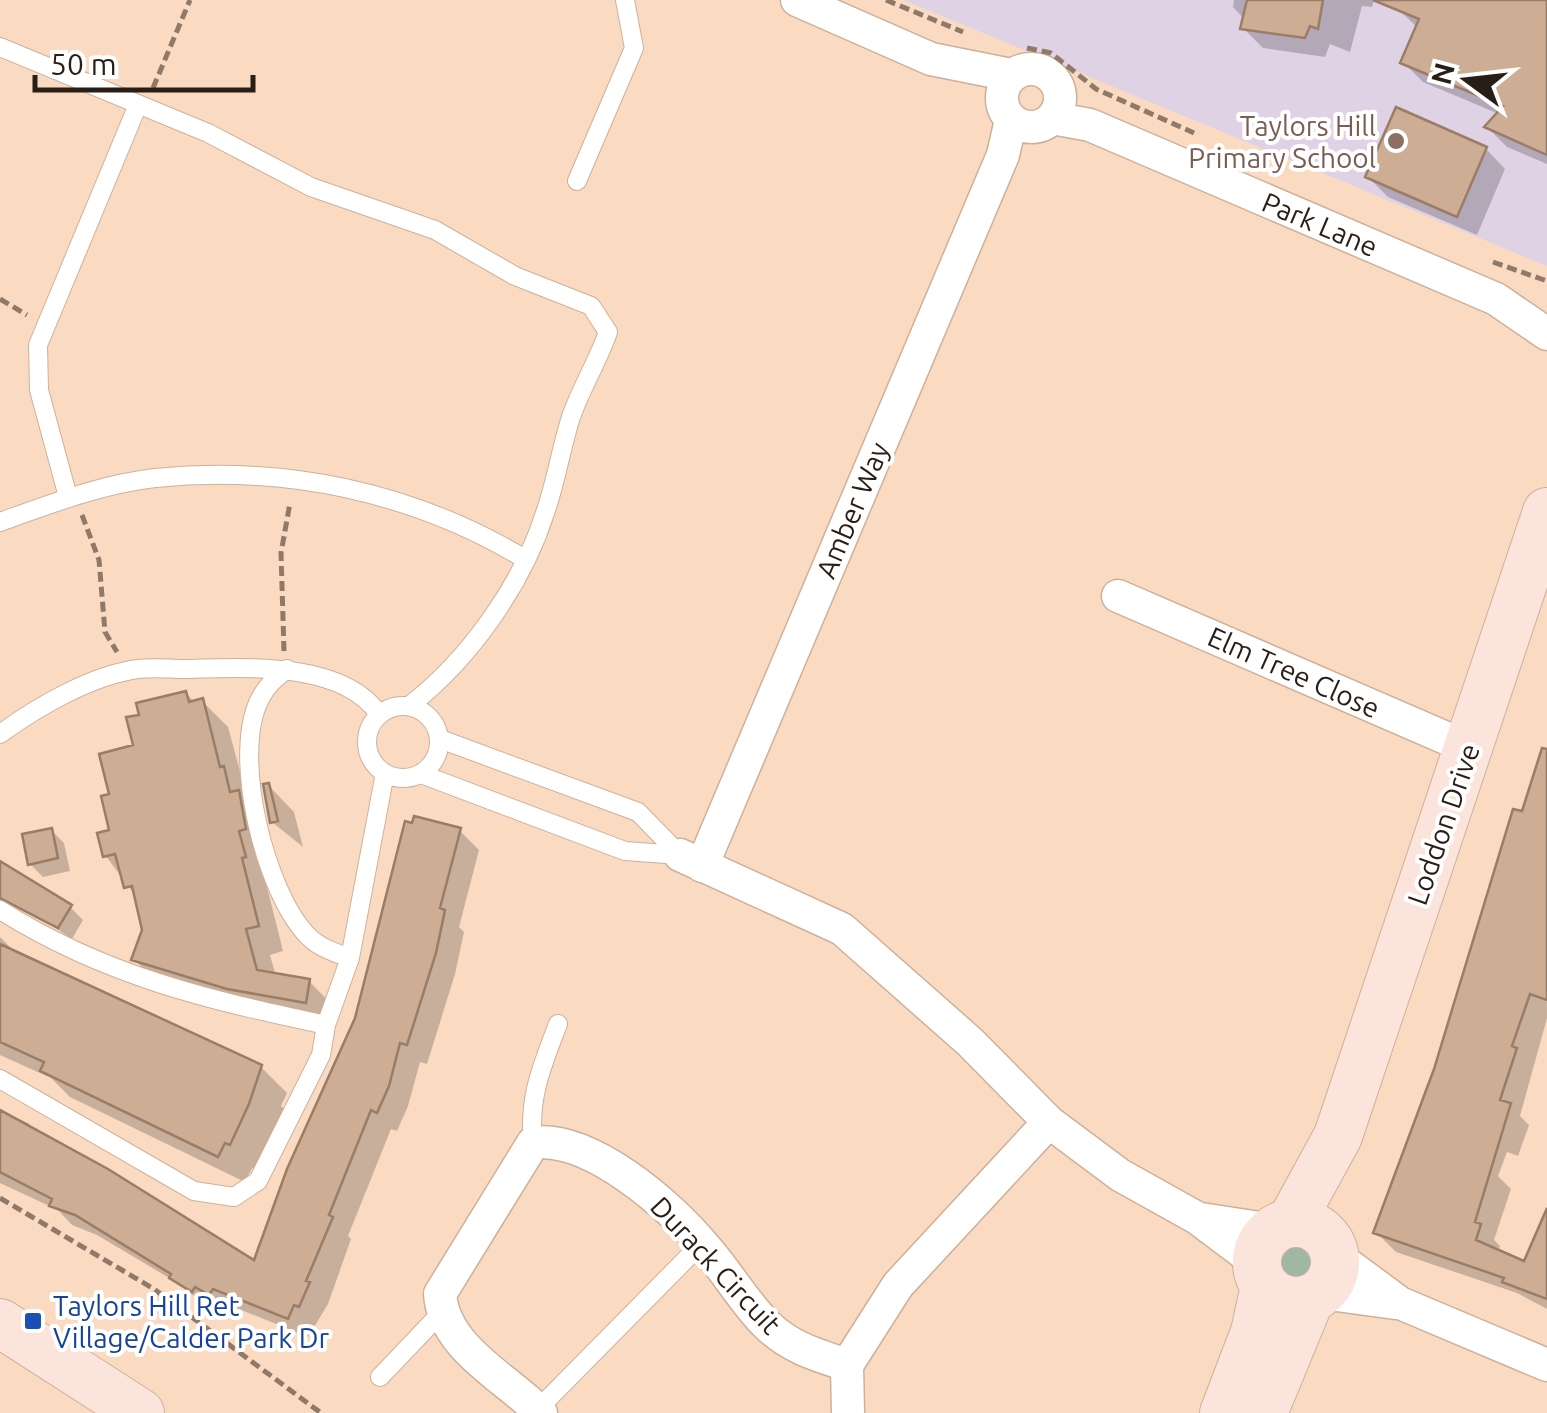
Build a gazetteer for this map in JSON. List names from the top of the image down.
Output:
{
  "streets": {
    "street": [
      "Park Lane",
      "Amber Way",
      "Elm Tree Close",
      "Loddon Drive",
      "Durack Circuit"
    ]
  },
  "crossings": [
    ["Park Lane", "Amber Way"],
    ["Elm Tree Close", "Loddon Drive"]
  ],
  "places": {
    "other": ["Taylors Hill Primary School"],
    "transit": ["Taylors Hill Ret Village/Calder Park Dr"]
  },
  "scale_bar": "50 m",
  "north": "left"
}
